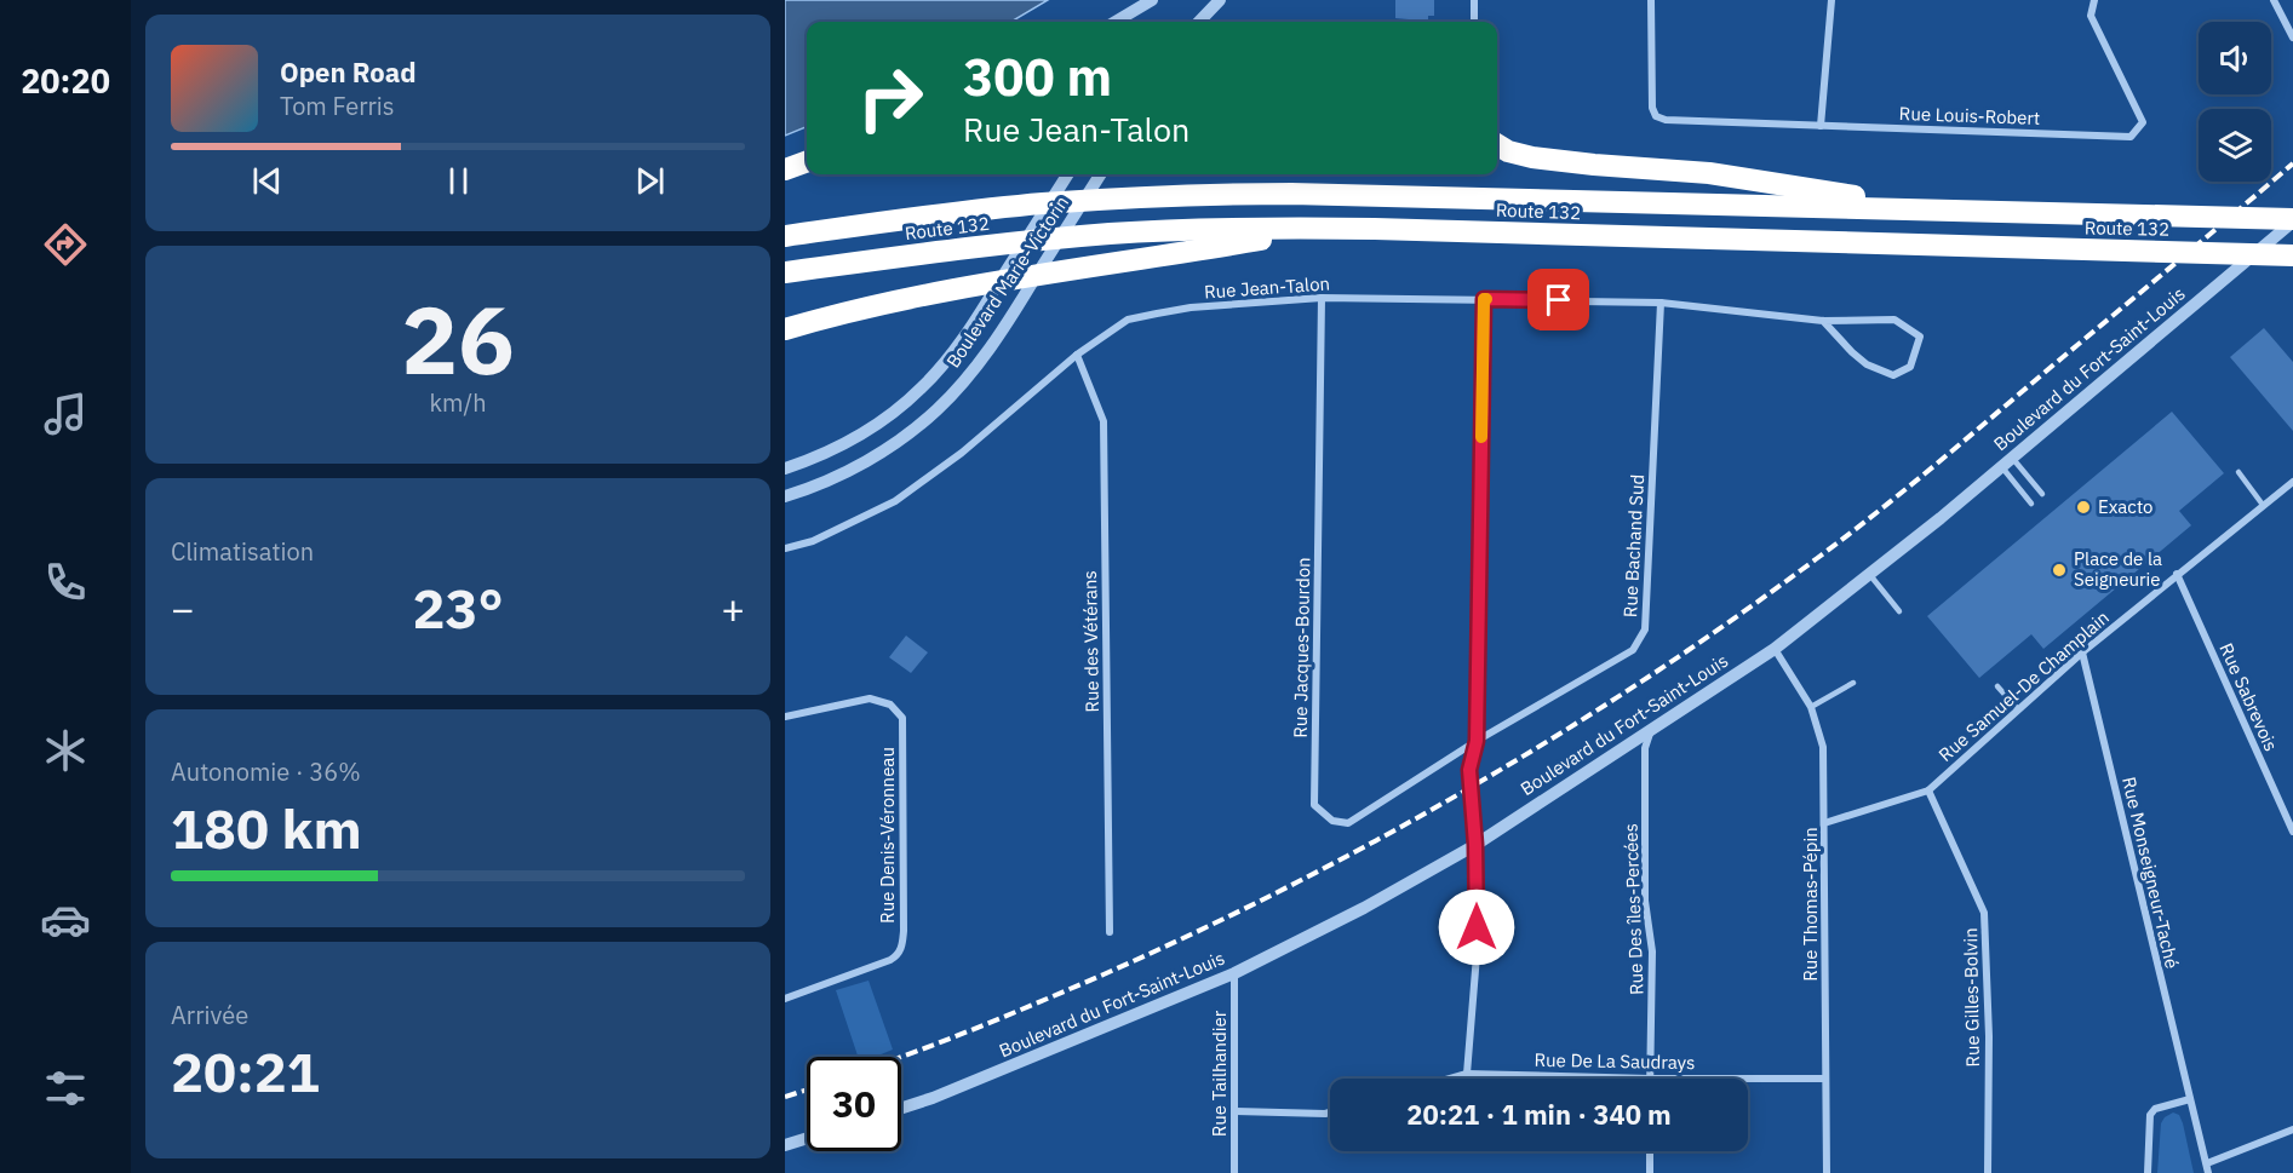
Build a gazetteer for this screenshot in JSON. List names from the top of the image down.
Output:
{
  "streets": {
    "highway": ["Route 132"],
    "street": [
      "Rue Louis-Robert",
      "Boulevard Marie-Victorin",
      "Rue Jean-Talon",
      "Boulevard du Fort-Saint-Louis",
      "Rue Bachand Sud",
      "Rue des Vétérans",
      "Rue Jacques-Bourdon",
      "Rue Samuel-De Champlain",
      "Rue Sabrevois",
      "Rue Denis-Véronneau",
      "Rue Monseigneur-Taché",
      "Rue Thomas-Pépin",
      "Rue Des îles-Percées",
      "Rue Gilles-Bolvin",
      "Rue De La Saudrays",
      "Rue Tailhandier"
    ]
  },
  "crossings": [
    ["Route 132", "Boulevard du Fort-Saint-Louis"],
    ["Rue Jean-Talon", "Rue Bachand Sud"],
    ["Rue Jean-Talon", "Rue des Vétérans"],
    ["Rue Jean-Talon", "Rue Jacques-Bourdon"],
    ["Boulevard du Fort-Saint-Louis", "Rue Thomas-Pépin"],
    ["Boulevard du Fort-Saint-Louis", "Rue Des îles-Percées"],
    ["Boulevard du Fort-Saint-Louis", "Rue Tailhandier"],
    ["Rue Bachand Sud", "Rue Jacques-Bourdon"],
    ["Rue Samuel-De Champlain", "Rue Sabrevois"],
    ["Rue Samuel-De Champlain", "Rue Monseigneur-Taché"],
    ["Rue Samuel-De Champlain", "Rue Thomas-Pépin"],
    ["Rue Samuel-De Champlain", "Rue Gilles-Bolvin"],
    ["Rue Thomas-Pépin", "Rue De La Saudrays"],
    ["Rue Des îles-Percées", "Rue De La Saudrays"]
  ],
  "places": ["Exacto", "Place de la Seigneurie"],
  "page": {
    "tabs": "20:20",
    "turn": ["300 m", "Rue Jean-Talon"],
    "song": ["Open Road", "Tom Ferris"],
    "tile": [
      ["26", "km/h"],
      "Climatisation",
      ["Autonomie · 36%", "180 km"],
      ["Arrivée", "20:21"]
    ],
    "heat": ["−", "23°", "+"],
    "limit": "30",
    "trip": "20:21 · 1 min · 340 m"
  }
}
